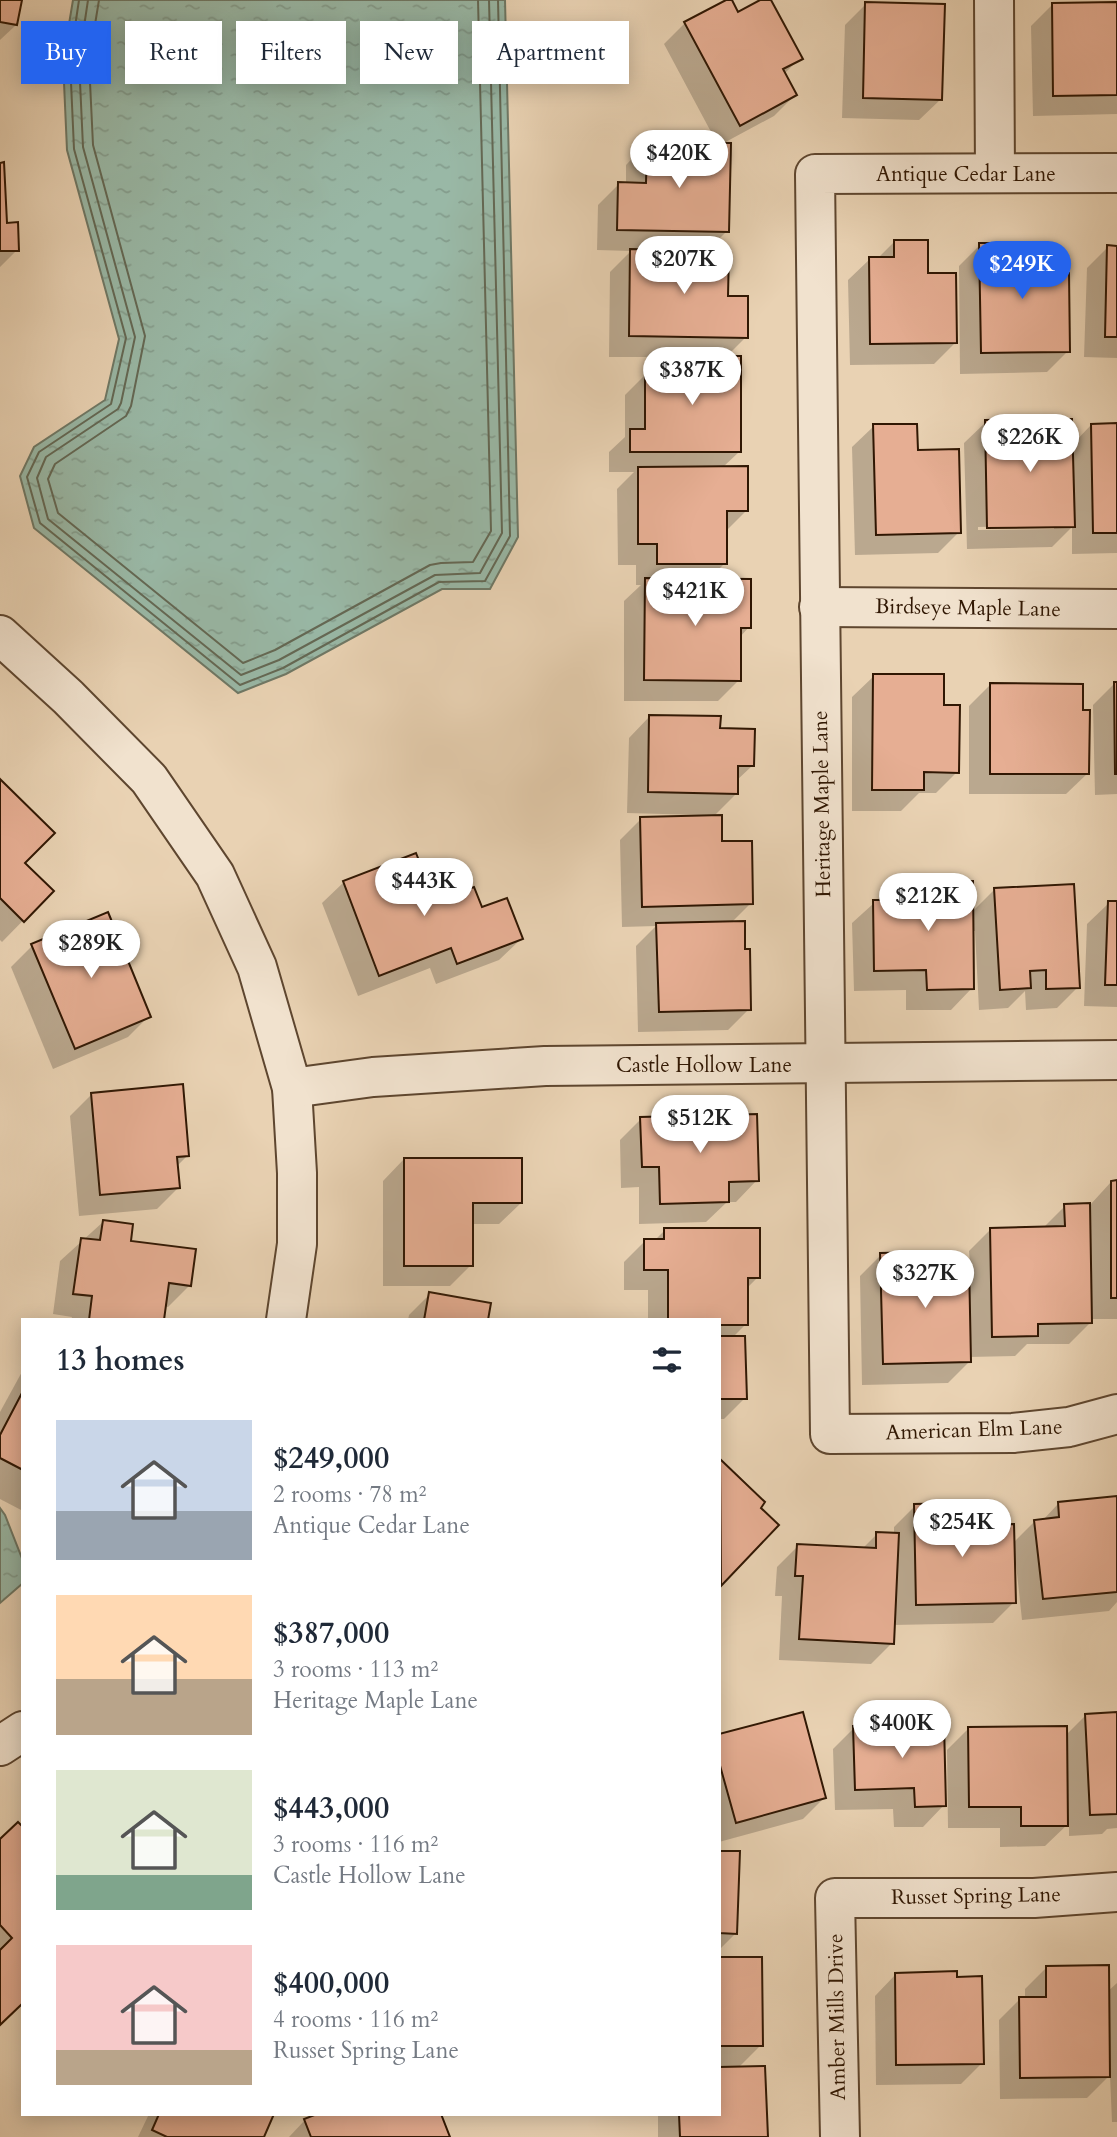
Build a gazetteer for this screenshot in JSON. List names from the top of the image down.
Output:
{
  "streets": {
    "street": [
      "Antique Cedar Lane",
      "Birdseye Maple Lane",
      "Heritage Maple Lane",
      "Castle Hollow Lane",
      "American Elm Lane",
      "Russet Spring Lane",
      "Amber Mills Drive"
    ]
  },
  "crossings": [
    ["Antique Cedar Lane", "Heritage Maple Lane"],
    ["Birdseye Maple Lane", "Heritage Maple Lane"],
    ["Heritage Maple Lane", "Castle Hollow Lane"],
    ["Heritage Maple Lane", "American Elm Lane"],
    ["Russet Spring Lane", "Amber Mills Drive"]
  ],
  "page": {
    "chip": [
      "Buy",
      "Rent",
      "Filters",
      "New",
      "Apartment"
    ],
    "price": [
      "$420K",
      "$207K",
      "$249K",
      "$387K",
      "$226K",
      "$421K",
      "$443K",
      "$212K",
      "$289K",
      "$512K",
      "$327K",
      "$254K",
      "$400K"
    ],
    "heading": "13 homes",
    "list": [
      {
        "name": "$249,000",
        "note": "2 rooms · 78 m² · Antique Cedar Lane"
      },
      {
        "name": "$387,000",
        "note": "3 rooms · 113 m² · Heritage Maple Lane"
      },
      {
        "name": "$443,000",
        "note": "3 rooms · 116 m² · Castle Hollow Lane"
      },
      {
        "name": "$400,000",
        "note": "4 rooms · 116 m² · Russet Spring Lane"
      }
    ]
  }
}
